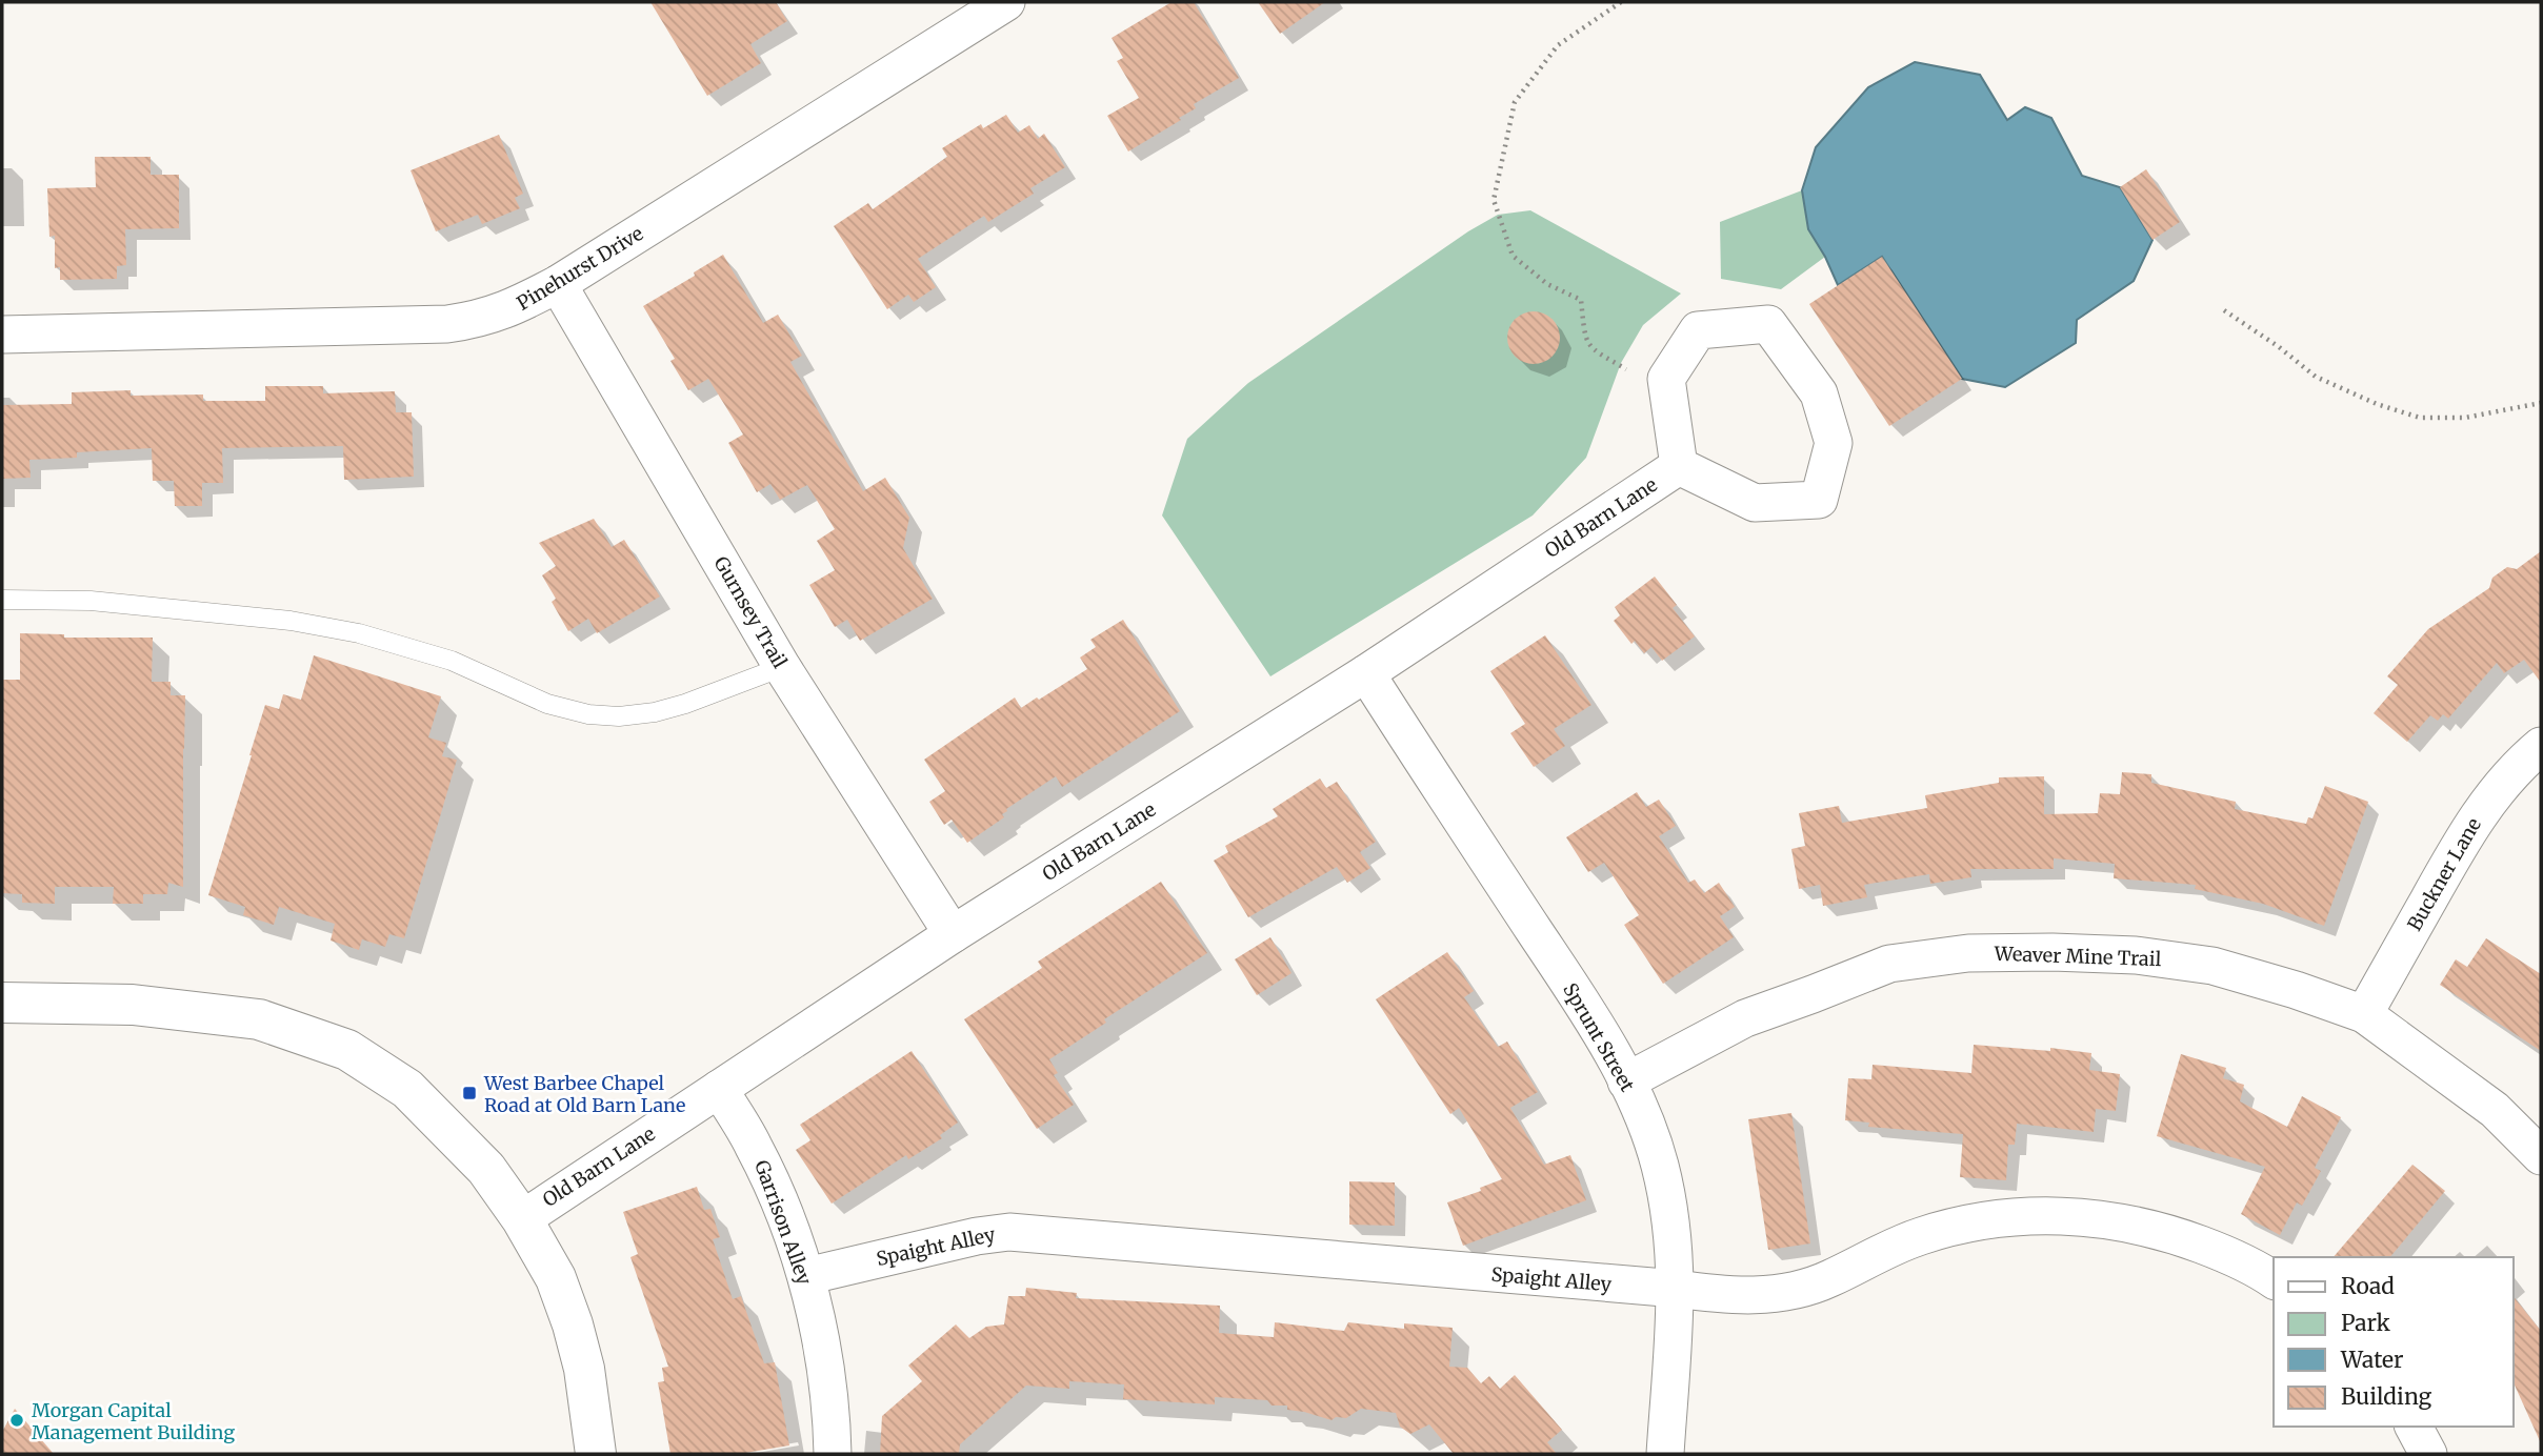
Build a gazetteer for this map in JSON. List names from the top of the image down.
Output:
{
  "streets": {
    "street": [
      "Pinehurst Drive",
      "Old Barn Lane",
      "Gurnsey Trail",
      "Buckner Lane",
      "Weaver Mine Trail",
      "Sprunt Street",
      "Garrison Alley",
      "Spaight Alley"
    ]
  },
  "crossings": [
    ["Pinehurst Drive", "Gurnsey Trail"],
    ["Old Barn Lane", "Gurnsey Trail"],
    ["Old Barn Lane", "Sprunt Street"],
    ["Old Barn Lane", "Garrison Alley"],
    ["Buckner Lane", "Weaver Mine Trail"],
    ["Weaver Mine Trail", "Sprunt Street"],
    ["Sprunt Street", "Spaight Alley"],
    ["Garrison Alley", "Spaight Alley"]
  ],
  "places": {
    "transit": ["West Barbee Chapel Road at Old Barn Lane"],
    "other": ["Morgan Capital Management Building"]
  },
  "legend": [
    "Road",
    "Park",
    "Water",
    "Building"
  ]
}
